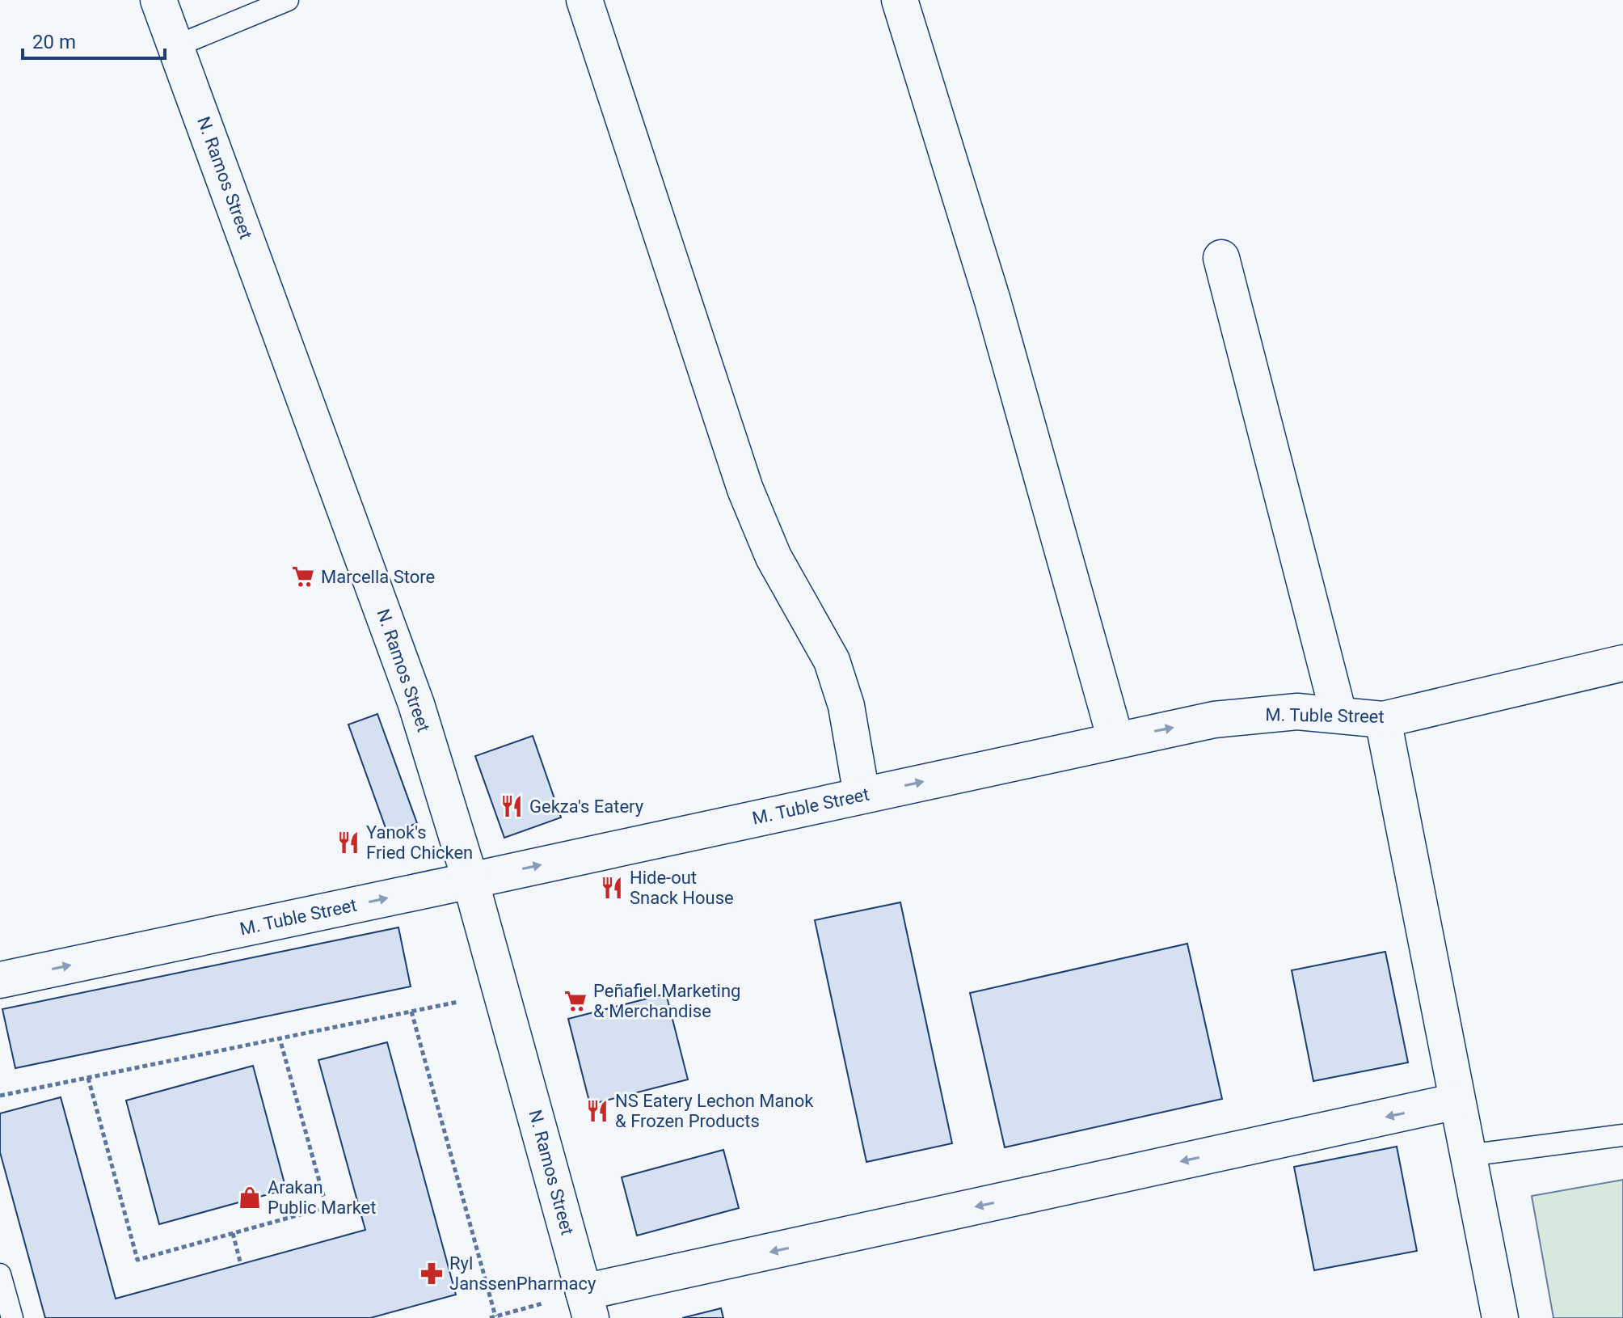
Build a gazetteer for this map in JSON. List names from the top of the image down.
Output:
{
  "streets": {
    "street": ["N. Ramos Street", "M. Tuble Street"]
  },
  "crossings": [
    ["N. Ramos Street", "M. Tuble Street"]
  ],
  "one_way": ["M. Tuble Street"],
  "places": {
    "supermarket": ["Marcella Store", "Peñafiel Marketing & Merchandise"],
    "restaurant": [
      "Gekza's Eatery",
      "Yanok's Fried Chicken",
      "Hide-out Snack House",
      "NS Eatery Lechon Manok & Frozen Products"
    ],
    "shop": ["Arakan Public Market"],
    "pharmacy": ["Ryl JanssenPharmacy"]
  },
  "scale_bar": "20 m"
}
